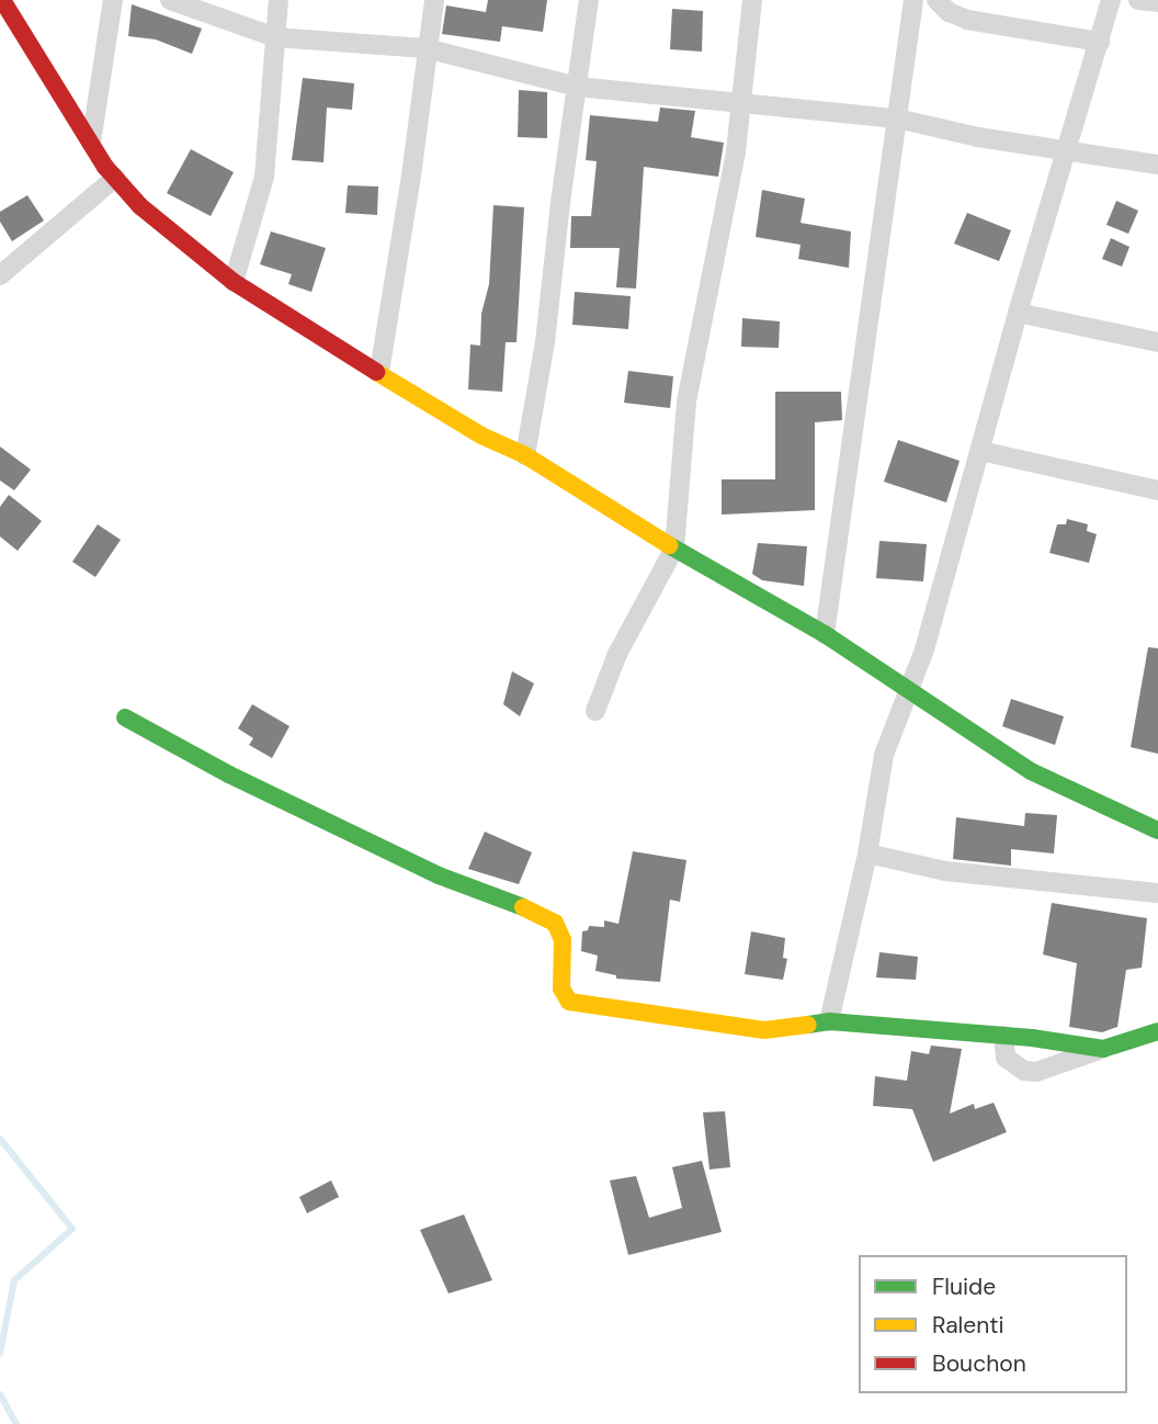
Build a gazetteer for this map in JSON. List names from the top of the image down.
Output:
{
  "legend": ["Fluide", "Ralenti", "Bouchon"]
}
